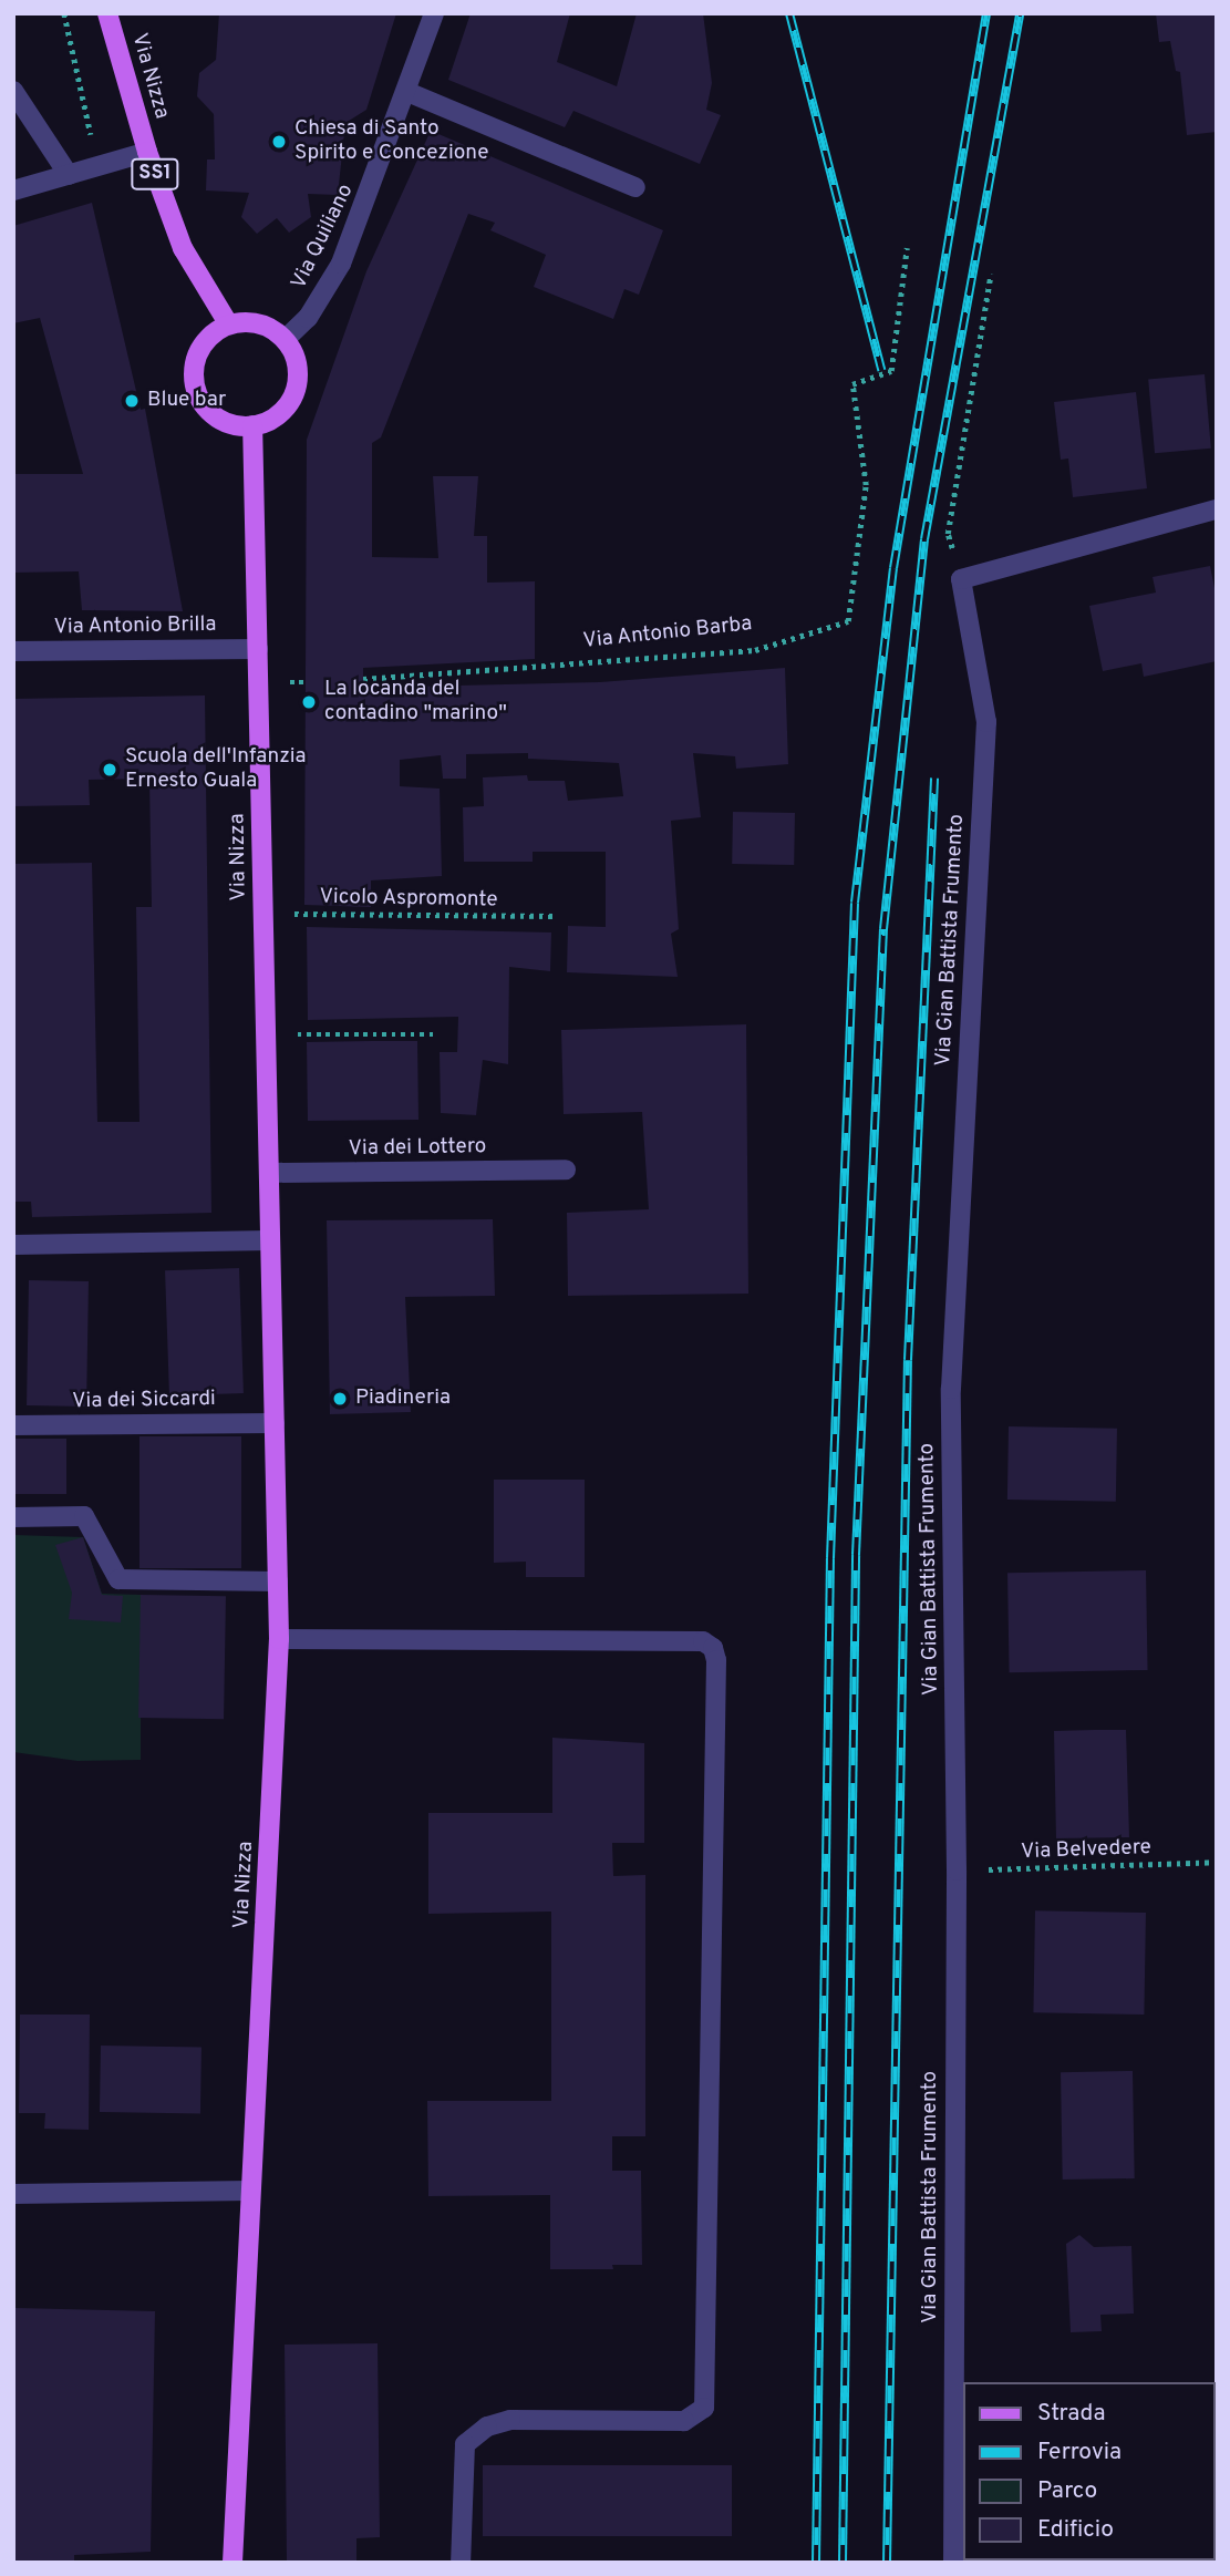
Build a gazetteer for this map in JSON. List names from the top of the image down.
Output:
{
  "streets": {
    "main road": ["Via Nizza", "SS1"],
    "street": [
      "Via Quiliano",
      "Via Antonio Brilla",
      "Via Gian Battista Frumento",
      "Via dei Lottero",
      "Via dei Siccardi"
    ],
    "path": ["Via Antonio Barba", "Vicolo Aspromonte", "Via Belvedere"]
  },
  "crossings": [
    ["Via Nizza", "Via Quiliano"],
    ["Via Nizza", "Via Antonio Brilla"],
    ["Via Nizza", "Vicolo Aspromonte"],
    ["Via Nizza", "Via dei Lottero"],
    ["Via Nizza", "Via dei Siccardi"],
    ["Via Gian Battista Frumento", "Via Belvedere"]
  ],
  "places": [
    "Chiesa di Santo Spirito e Concezione",
    "Blue bar",
    "La locanda del contadino \"marino\"",
    "Scuola dell'Infanzia Ernesto Guala",
    "Piadineria"
  ],
  "legend": [
    "Strada",
    "Ferrovia",
    "Parco",
    "Edificio"
  ]
}
